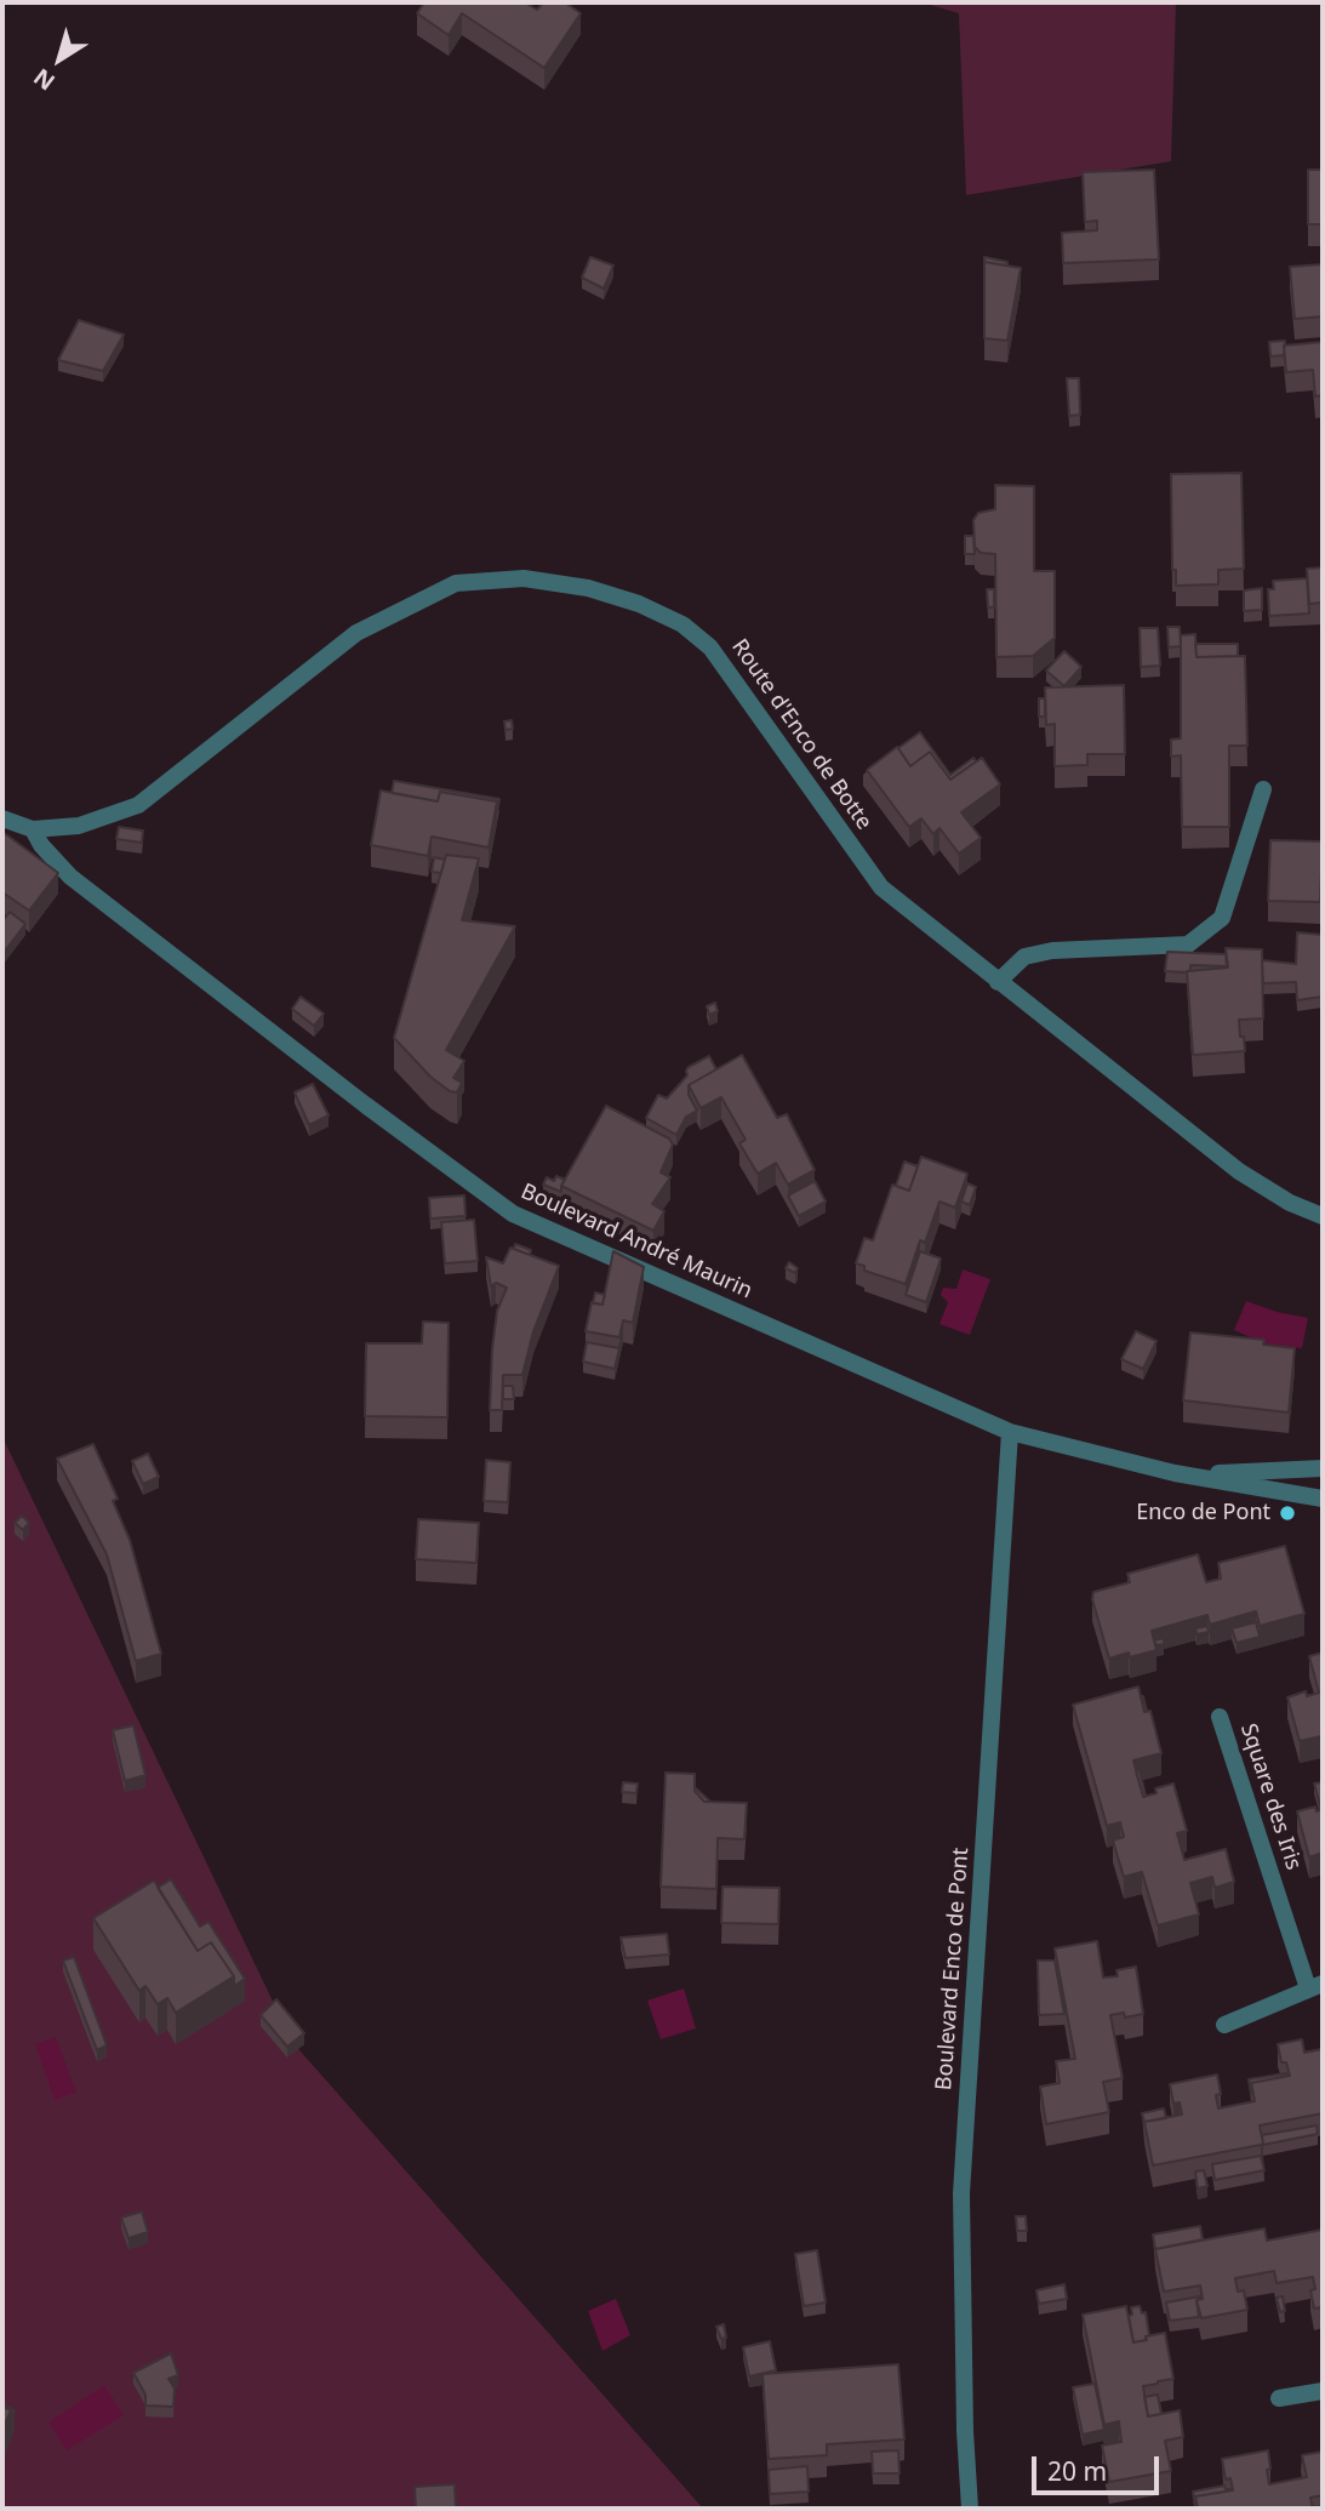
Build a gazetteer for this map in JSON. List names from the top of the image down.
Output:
{
  "streets": {
    "street": [
      "Route d'Enco de Botte",
      "Boulevard André Maurin",
      "Square des Iris",
      "Boulevard Enco de Pont"
    ]
  },
  "crossings": [
    ["Route d'Enco de Botte", "Boulevard André Maurin"],
    ["Boulevard André Maurin", "Boulevard Enco de Pont"]
  ],
  "places": ["Enco de Pont"],
  "scale_bar": "20 m",
  "north": "bottom left"
}
